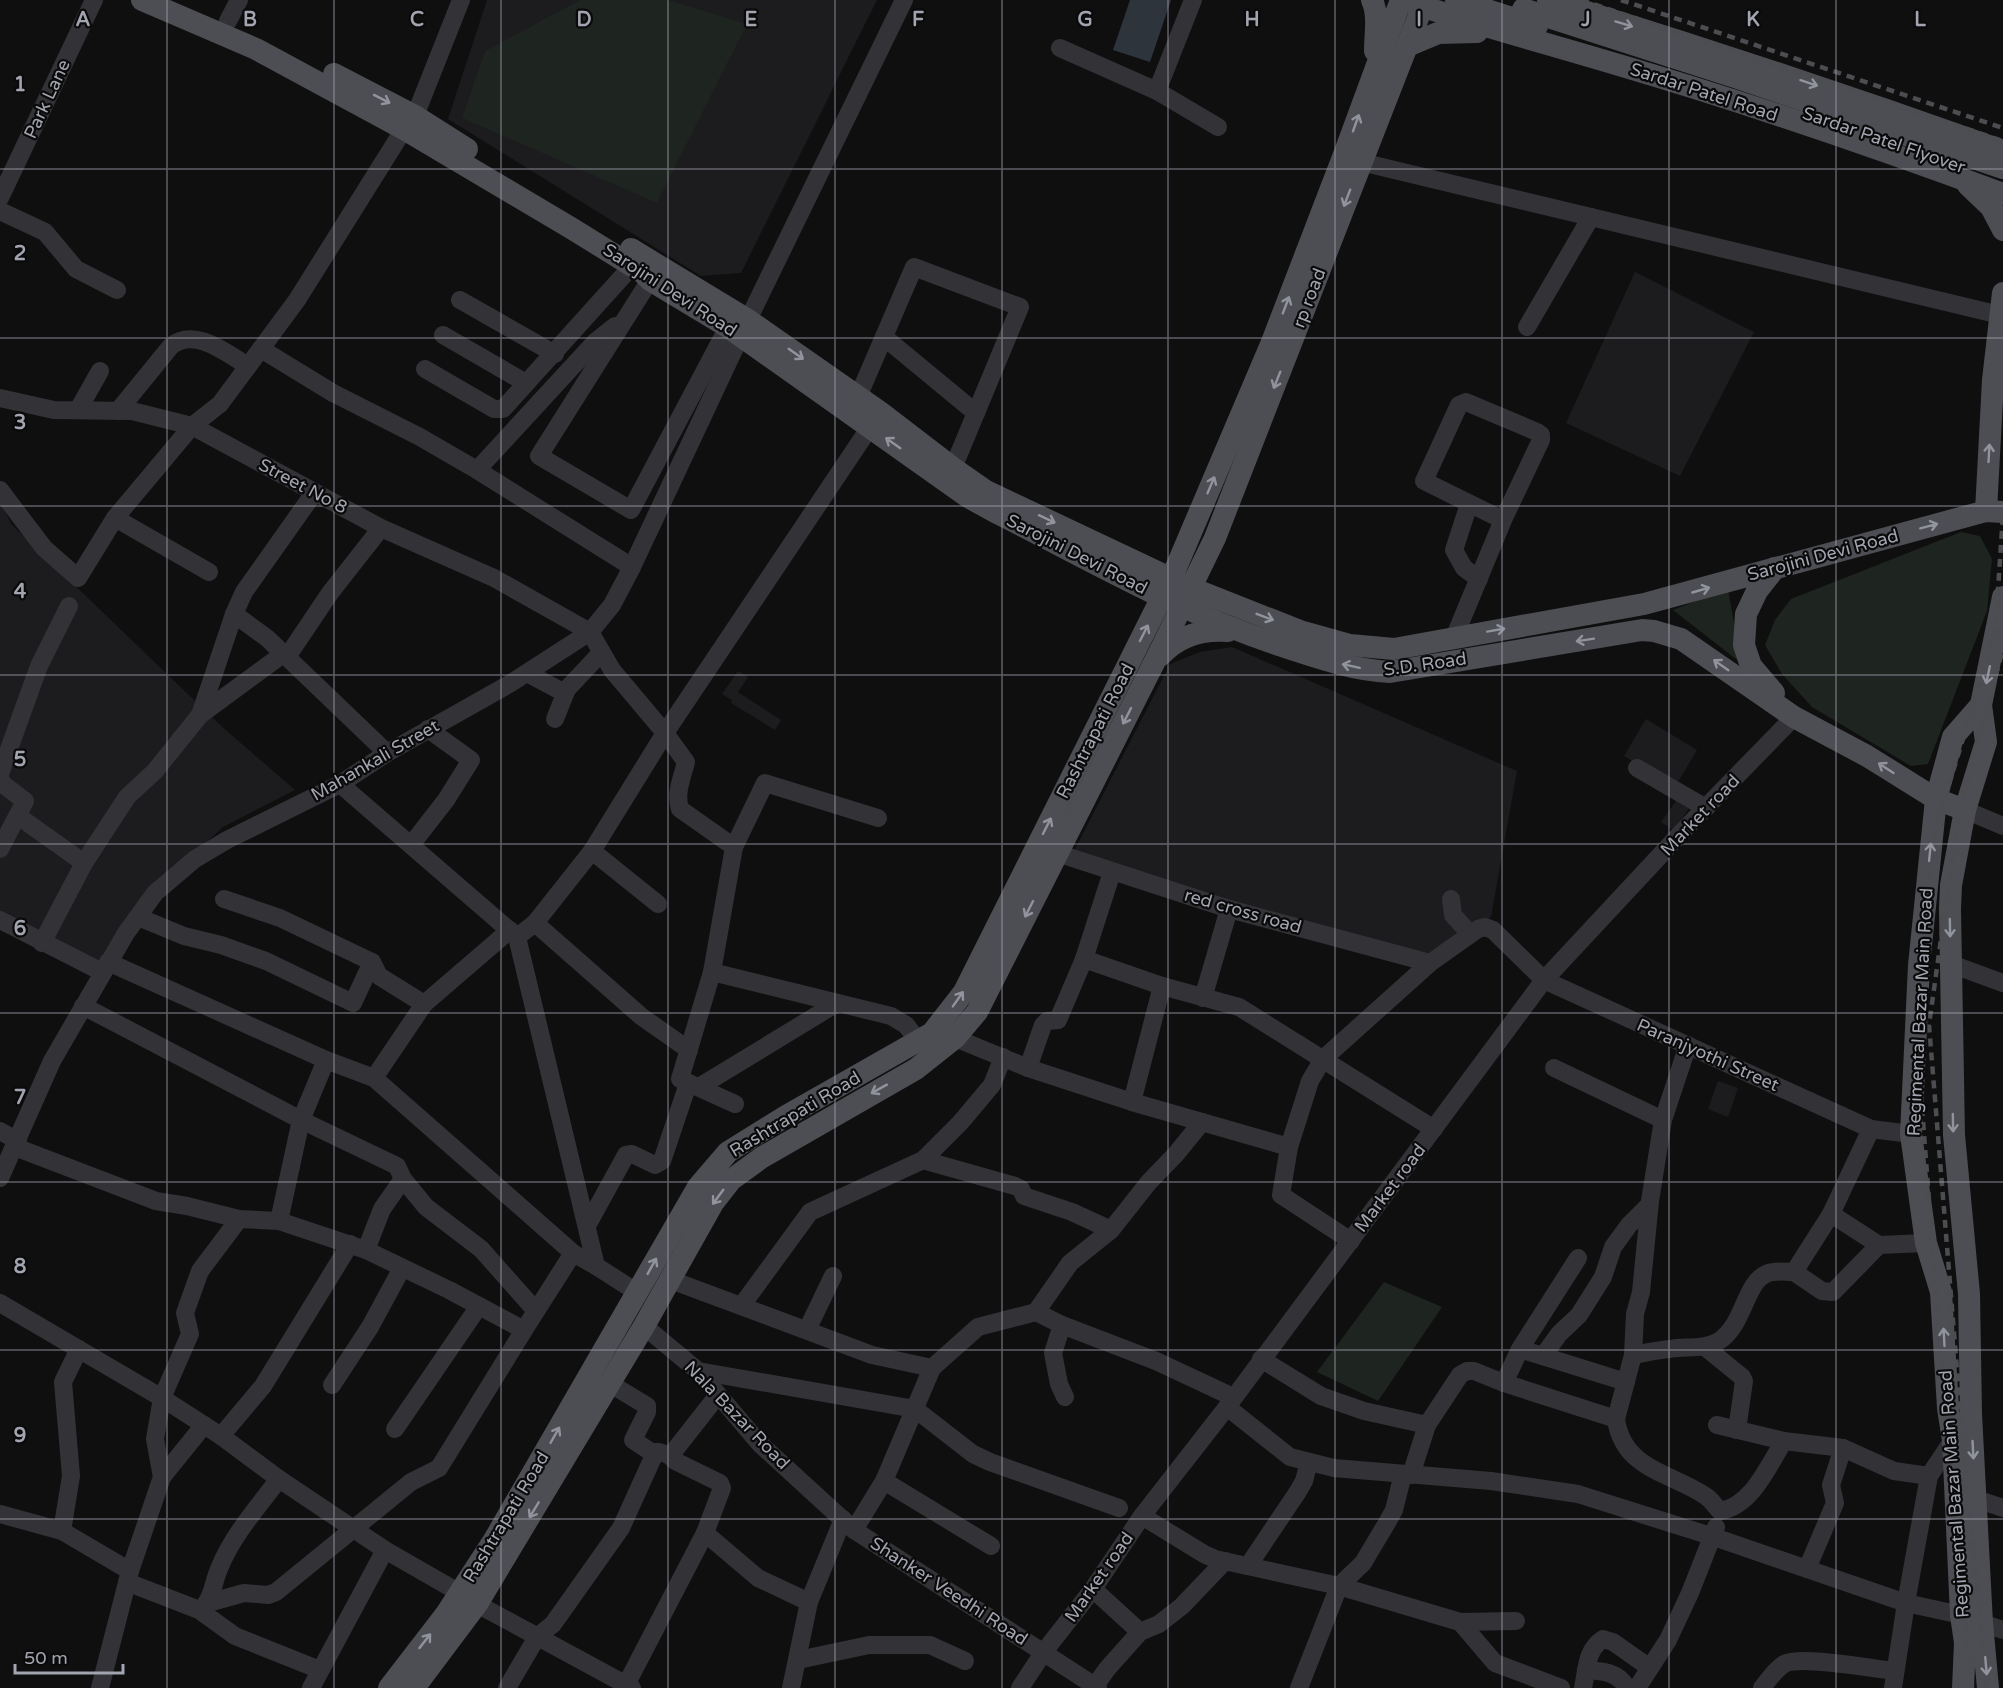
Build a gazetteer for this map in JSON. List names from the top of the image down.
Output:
{
  "streets": {
    "main road": [
      "Sardar Patel Road",
      "Sardar Patel Flyover",
      "Sarojini Devi Road",
      "rp road",
      "S.D. Road",
      "Rashtrapati Road",
      "Regimental Bazar Main Road"
    ],
    "street": [
      "Park Lane",
      "Street No 8",
      "Mahankali Street",
      "Market road",
      "red cross road",
      "Paranjyothi Street",
      "Nala Bazar Road",
      "Shanker Veedhi Road"
    ]
  },
  "crossings": [
    ["Sardar Patel Road", "rp road"],
    ["Sarojini Devi Road", "rp road"],
    ["Sarojini Devi Road", "S.D. Road"],
    ["Sarojini Devi Road", "Rashtrapati Road"],
    ["Sarojini Devi Road", "Mahankali Street"],
    ["rp road", "S.D. Road"],
    ["rp road", "Rashtrapati Road"],
    ["Street No 8", "Mahankali Street"],
    ["S.D. Road", "Rashtrapati Road"],
    ["S.D. Road", "Market road"],
    ["Rashtrapati Road", "red cross road"],
    ["Rashtrapati Road", "Nala Bazar Road"],
    ["Market road", "Paranjyothi Street"],
    ["Market road", "Shanker Veedhi Road"],
    ["Regimental Bazar Main Road", "Paranjyothi Street"],
    ["Nala Bazar Road", "Shanker Veedhi Road"]
  ],
  "scale_bar": "50 m",
  "grid": {
    "columns": [
      "A",
      "B",
      "C",
      "D",
      "E",
      "F",
      "G",
      "H",
      "I",
      "J",
      "K",
      "L"
    ],
    "rows": [
      "1",
      "2",
      "3",
      "4",
      "5",
      "6",
      "7",
      "8",
      "9"
    ]
  }
}
